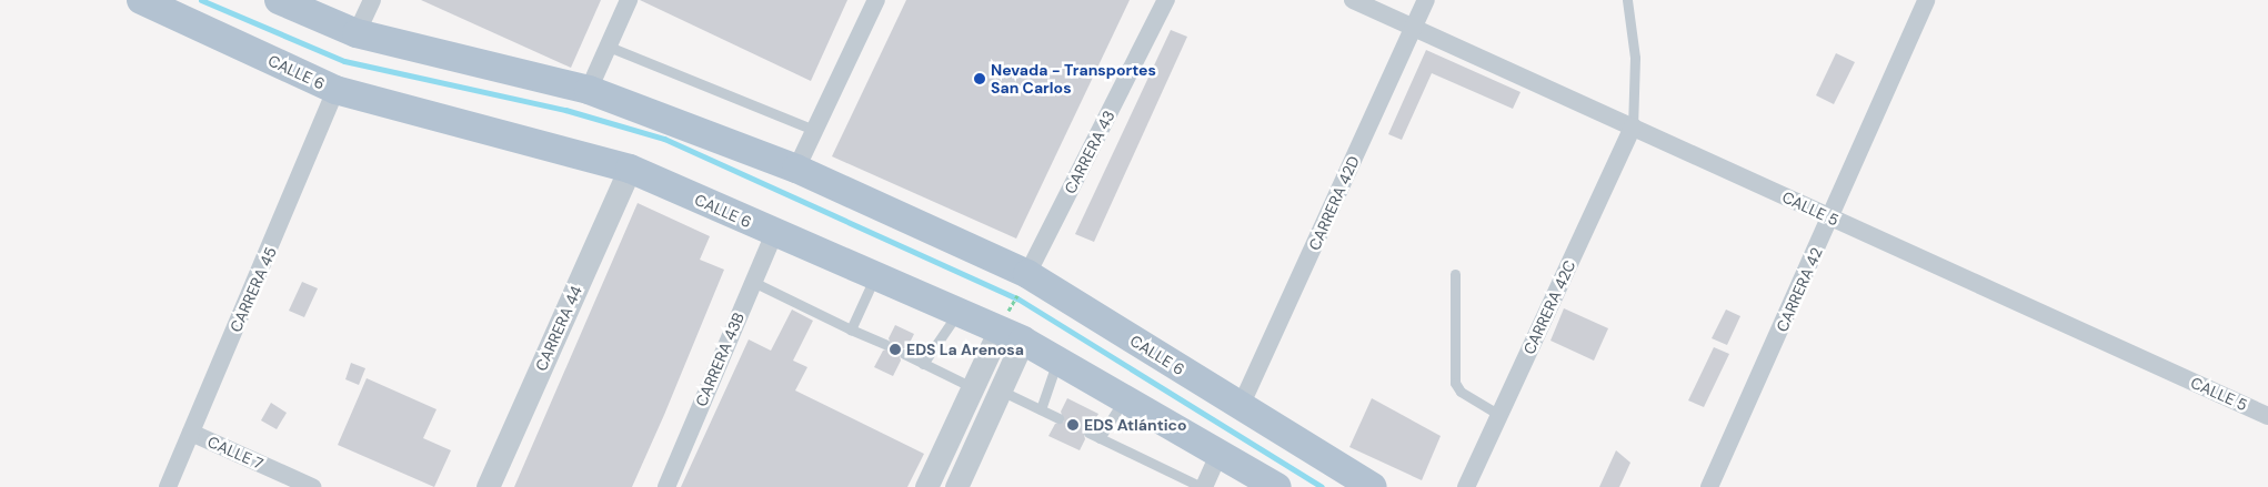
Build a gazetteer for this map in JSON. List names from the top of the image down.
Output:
{
  "streets": {
    "main road": ["CALLE 6"],
    "street": [
      "CARRERA 43",
      "CARRERA 42D",
      "CALLE 5",
      "CARRERA 45",
      "CARRERA 42",
      "CARRERA 42C",
      "CARRERA 44",
      "CARRERA 43B",
      "CALLE 7"
    ]
  },
  "crossings": [
    ["CALLE 6", "CARRERA 43"],
    ["CALLE 6", "CARRERA 42D"],
    ["CALLE 6", "CARRERA 45"],
    ["CALLE 6", "CARRERA 44"],
    ["CALLE 6", "CARRERA 43B"],
    ["CARRERA 42D", "CALLE 5"],
    ["CALLE 5", "CARRERA 42"],
    ["CALLE 5", "CARRERA 42C"],
    ["CARRERA 45", "CALLE 7"]
  ],
  "places": ["Nevada - Transportes San Carlos", "EDS La Arenosa", "EDS Atlántico"]
}
